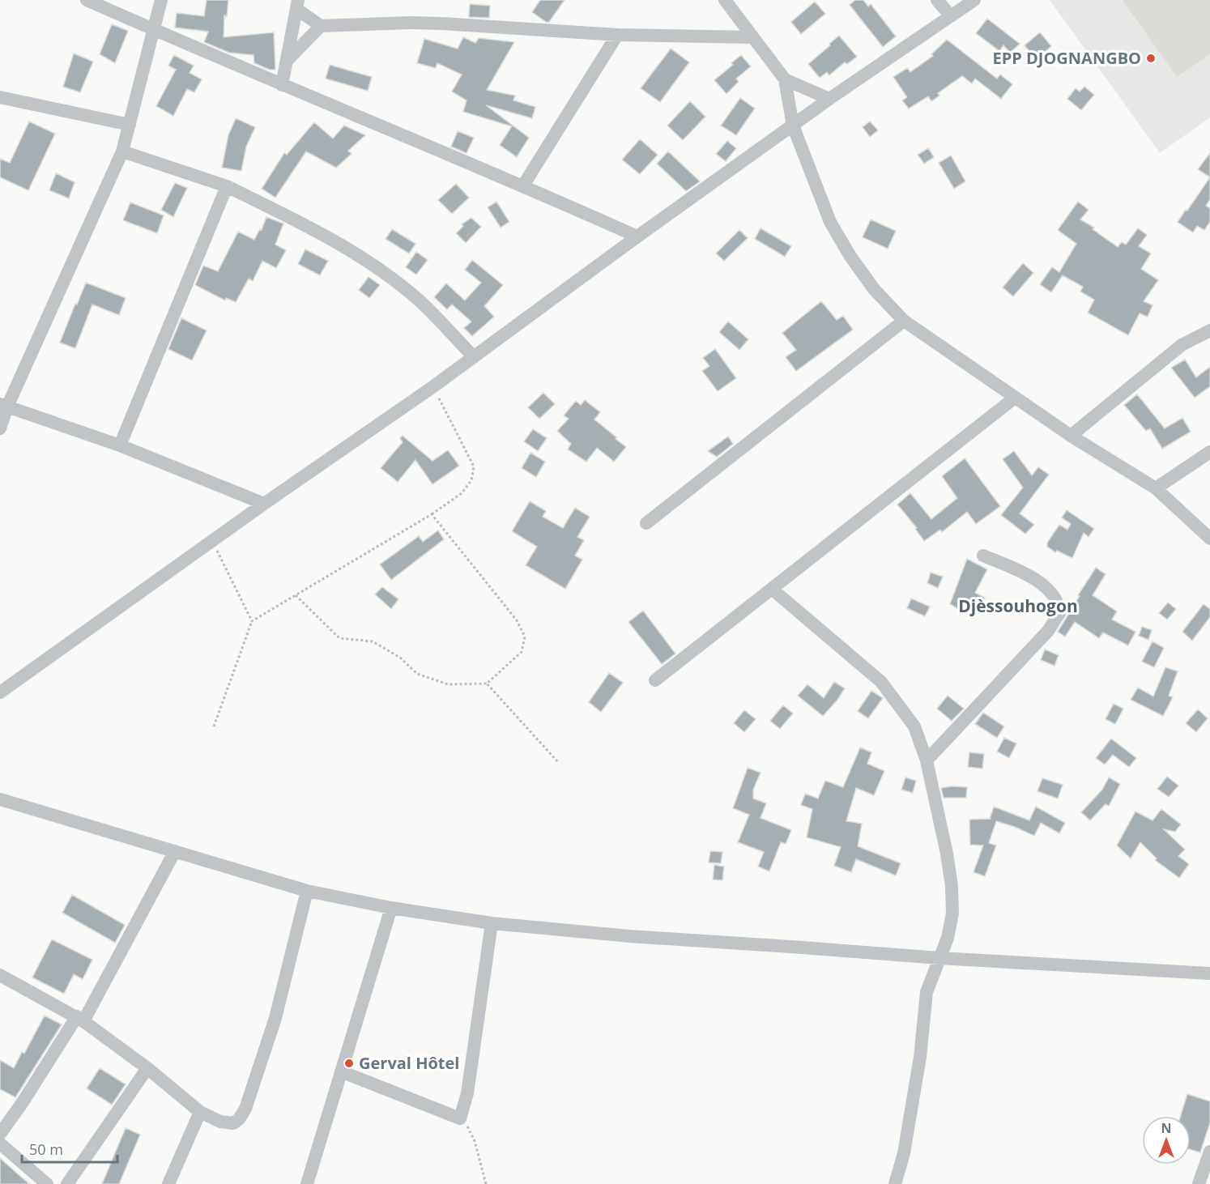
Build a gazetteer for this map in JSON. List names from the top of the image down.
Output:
{
  "districts": ["Djèssouhogon"],
  "places": ["EPP DJOGNANGBO", "Gerval Hôtel"],
  "scale_bar": "50 m",
  "north": "top"
}
